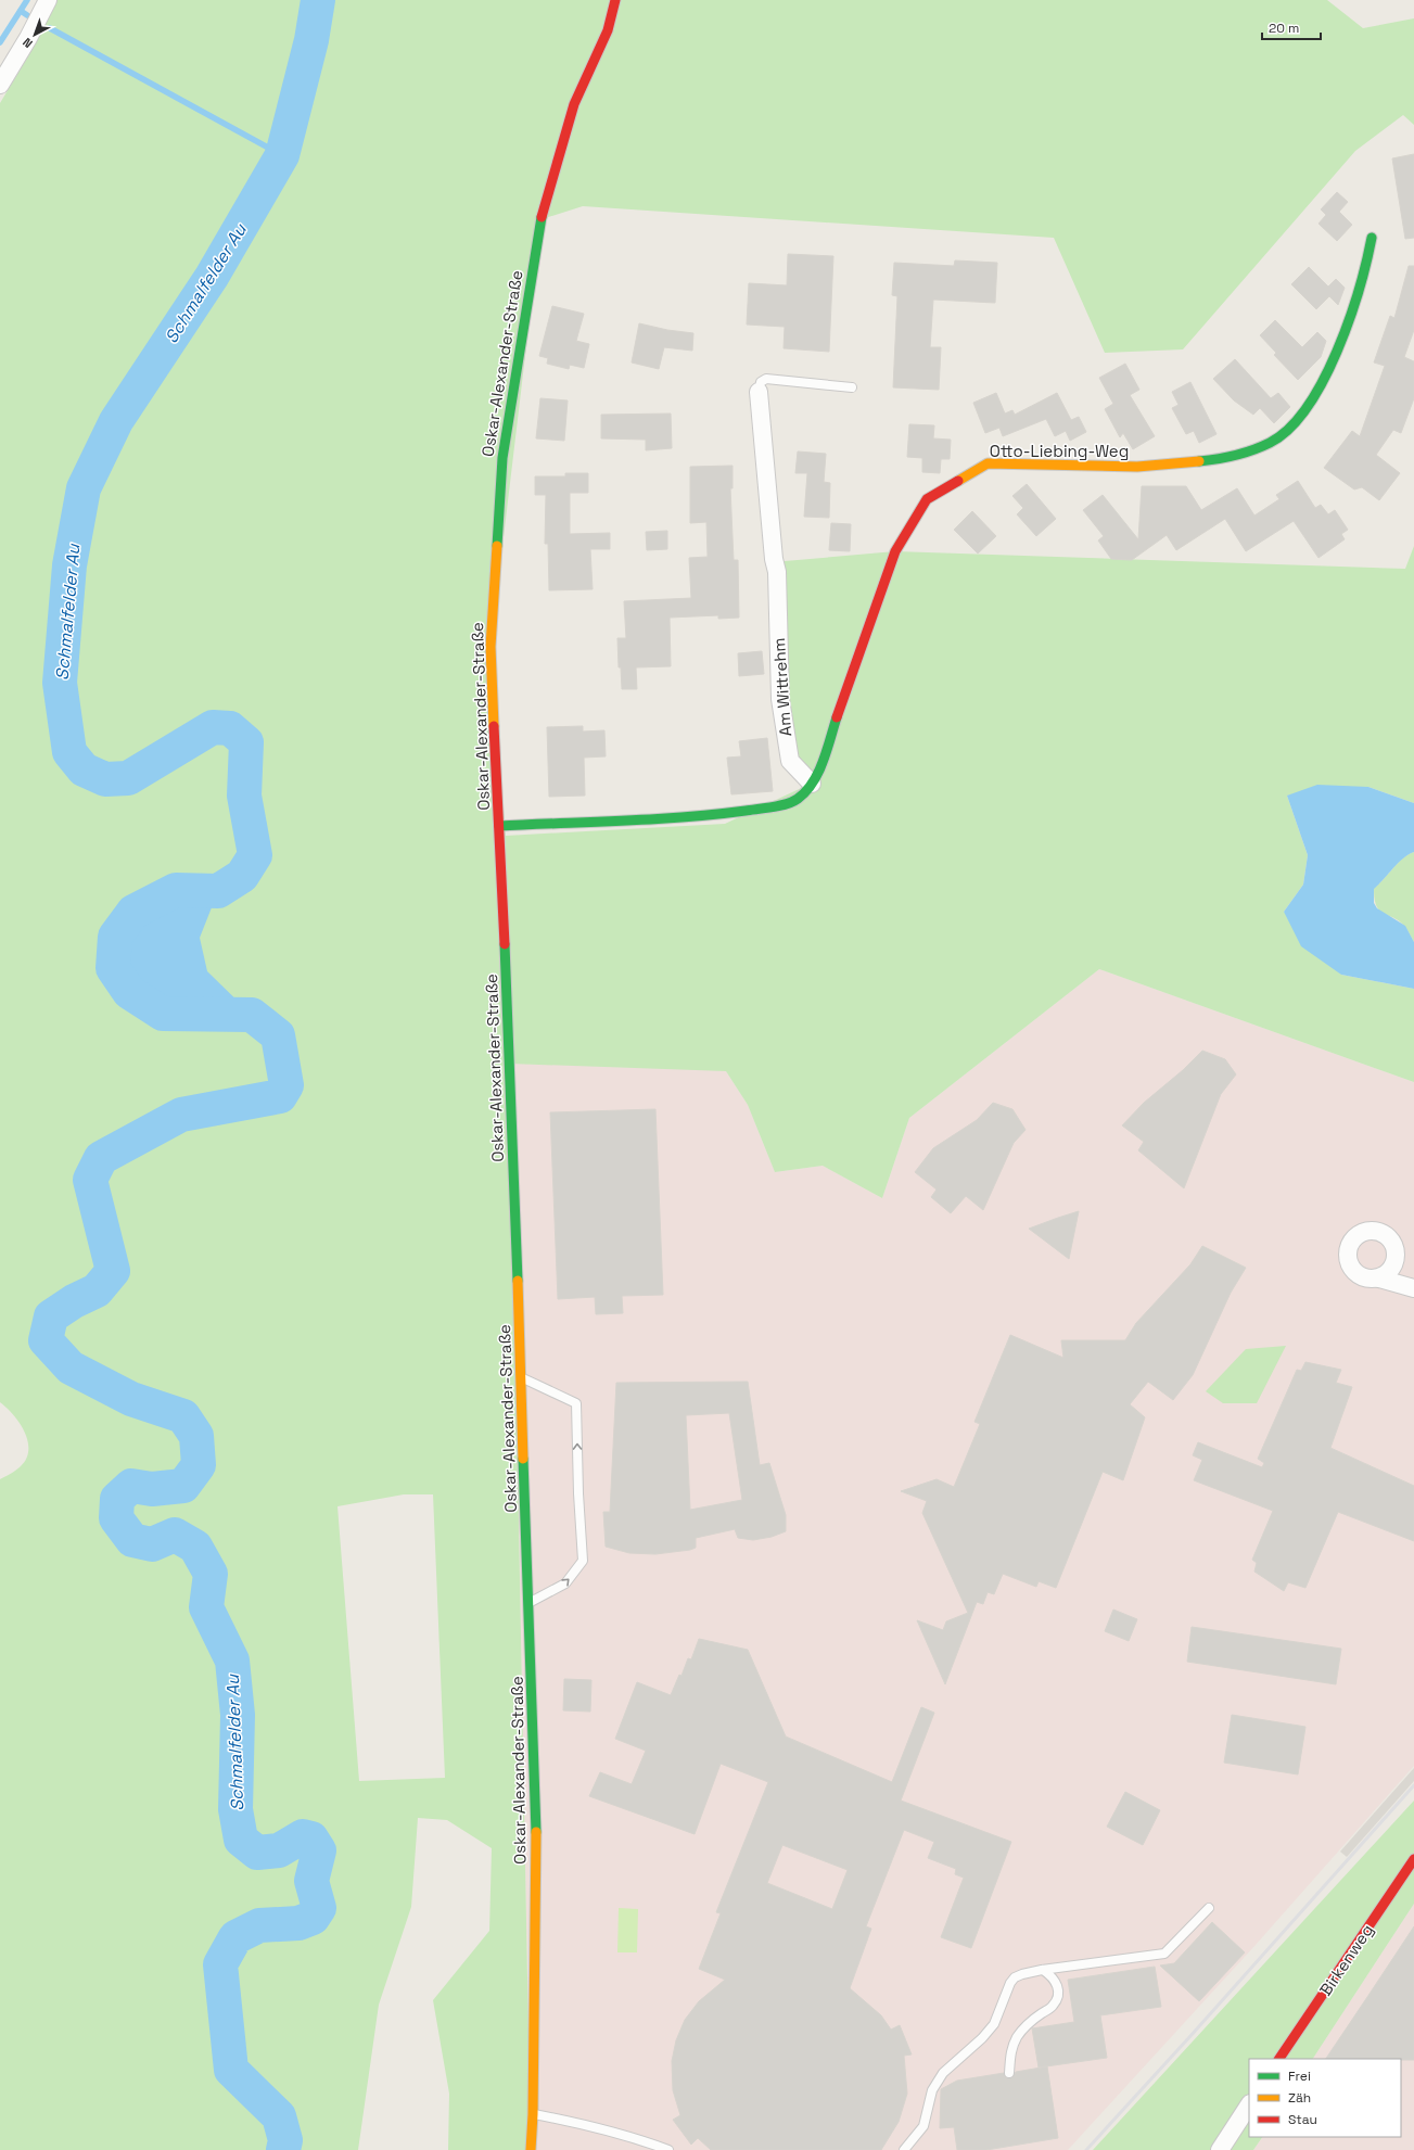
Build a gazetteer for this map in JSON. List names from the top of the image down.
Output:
{
  "streets": {
    "street": [
      "Oskar-Alexander-Straße",
      "Otto-Liebing-Weg",
      "Am Wittrehm",
      "Birkenweg"
    ]
  },
  "crossings": [
    ["Otto-Liebing-Weg", "Am Wittrehm"]
  ],
  "water": ["Schmalfelder Au"],
  "legend": ["Frei", "Zäh", "Stau"],
  "scale_bar": "20 m",
  "north": "bottom left"
}
